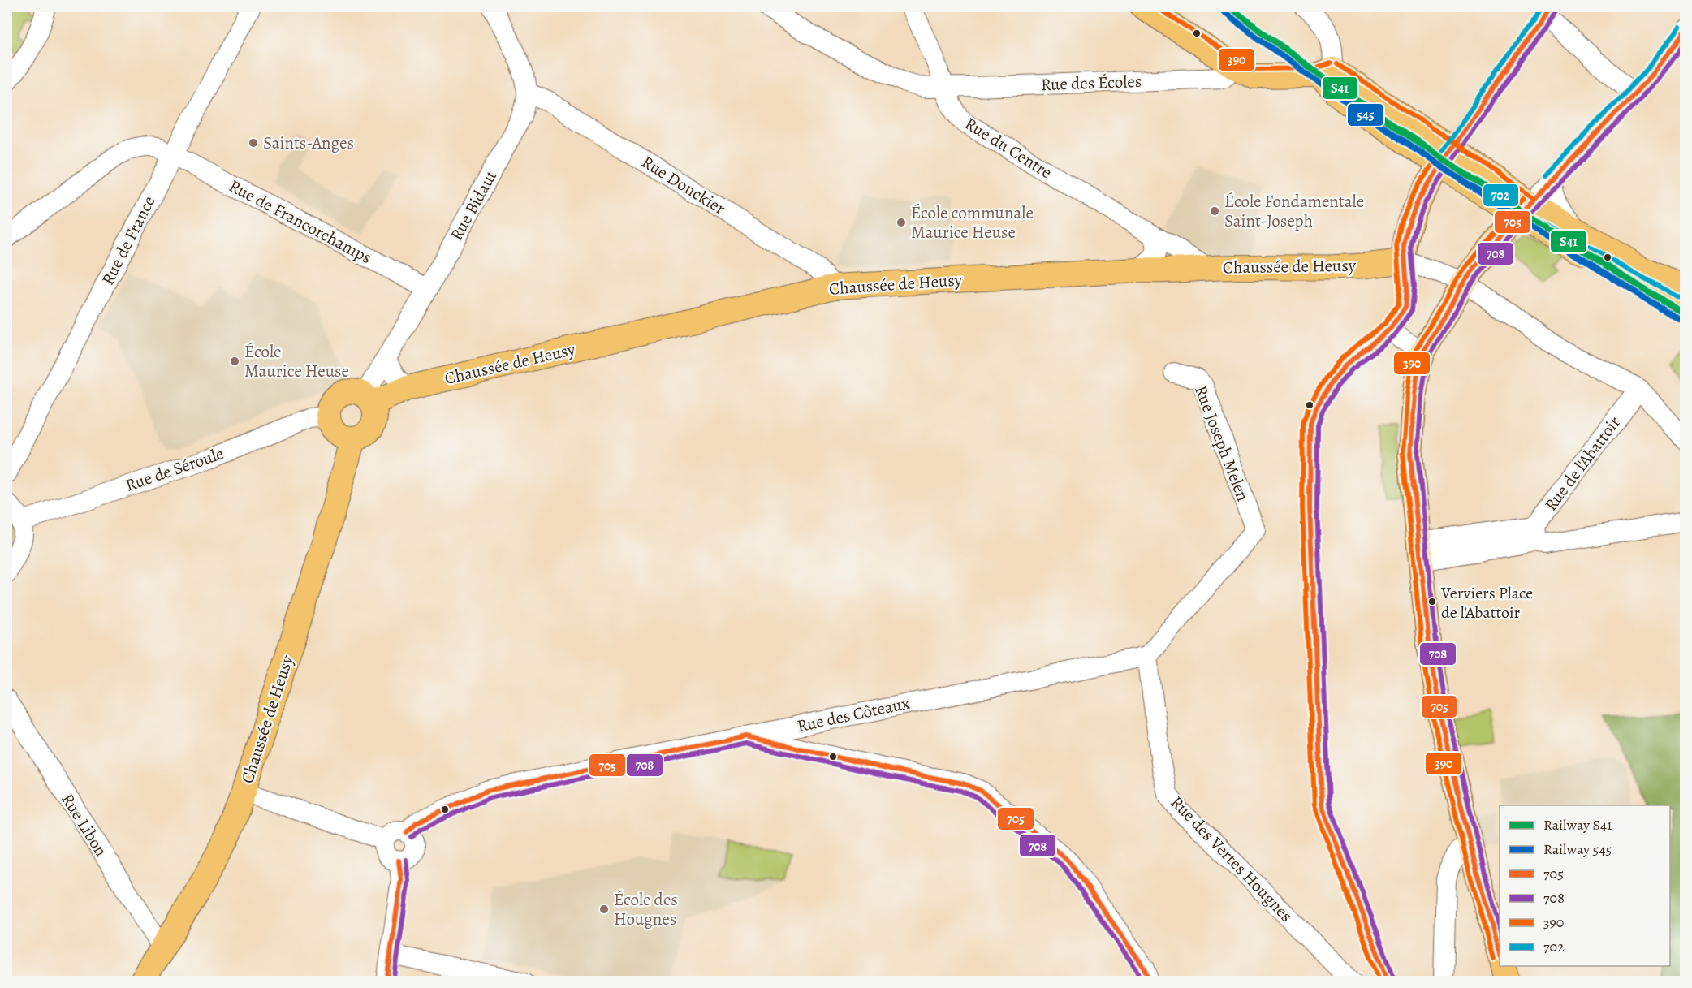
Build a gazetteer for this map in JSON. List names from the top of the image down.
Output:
{
  "streets": {
    "main road": ["Chaussée de Heusy"],
    "street": [
      "Rue des Écoles",
      "Rue du Centre",
      "Rue Donckier",
      "Rue Bidaut",
      "Rue de Francorchamps",
      "Rue de France",
      "Rue Joseph Melen",
      "Rue de l'Abattoir",
      "Rue de Séroule",
      "Rue des Côteaux",
      "Rue Libon",
      "Rue des Vertes Hougnes"
    ]
  },
  "crossings": [
    ["Rue des Écoles", "Rue du Centre"],
    ["Rue du Centre", "Chaussée de Heusy"],
    ["Rue Donckier", "Rue Bidaut"],
    ["Rue Donckier", "Chaussée de Heusy"],
    ["Rue Bidaut", "Rue de Francorchamps"],
    ["Rue Bidaut", "Chaussée de Heusy"],
    ["Rue Bidaut", "Rue de Séroule"],
    ["Rue de Francorchamps", "Rue de France"],
    ["Chaussée de Heusy", "Rue de Séroule"],
    ["Chaussée de Heusy", "Rue Libon"],
    ["Rue Joseph Melen", "Rue des Côteaux"],
    ["Rue Joseph Melen", "Rue des Vertes Hougnes"],
    ["Rue des Côteaux", "Rue des Vertes Hougnes"]
  ],
  "places": [
    "Saints-Anges",
    "École Fondamentale Saint-Joseph",
    "École communale Maurice Heuse",
    "École Maurice Heuse",
    "Verviers Place de l'Abattoir",
    "École des Hougnes"
  ],
  "lines": [
    "rail line S41",
    "transit line 705",
    "transit line 390",
    "transit line 702",
    "transit line 708",
    "rail line 545"
  ],
  "legend": [
    "Railway S41",
    "Railway 545",
    "705",
    "708",
    "390",
    "702"
  ]
}
